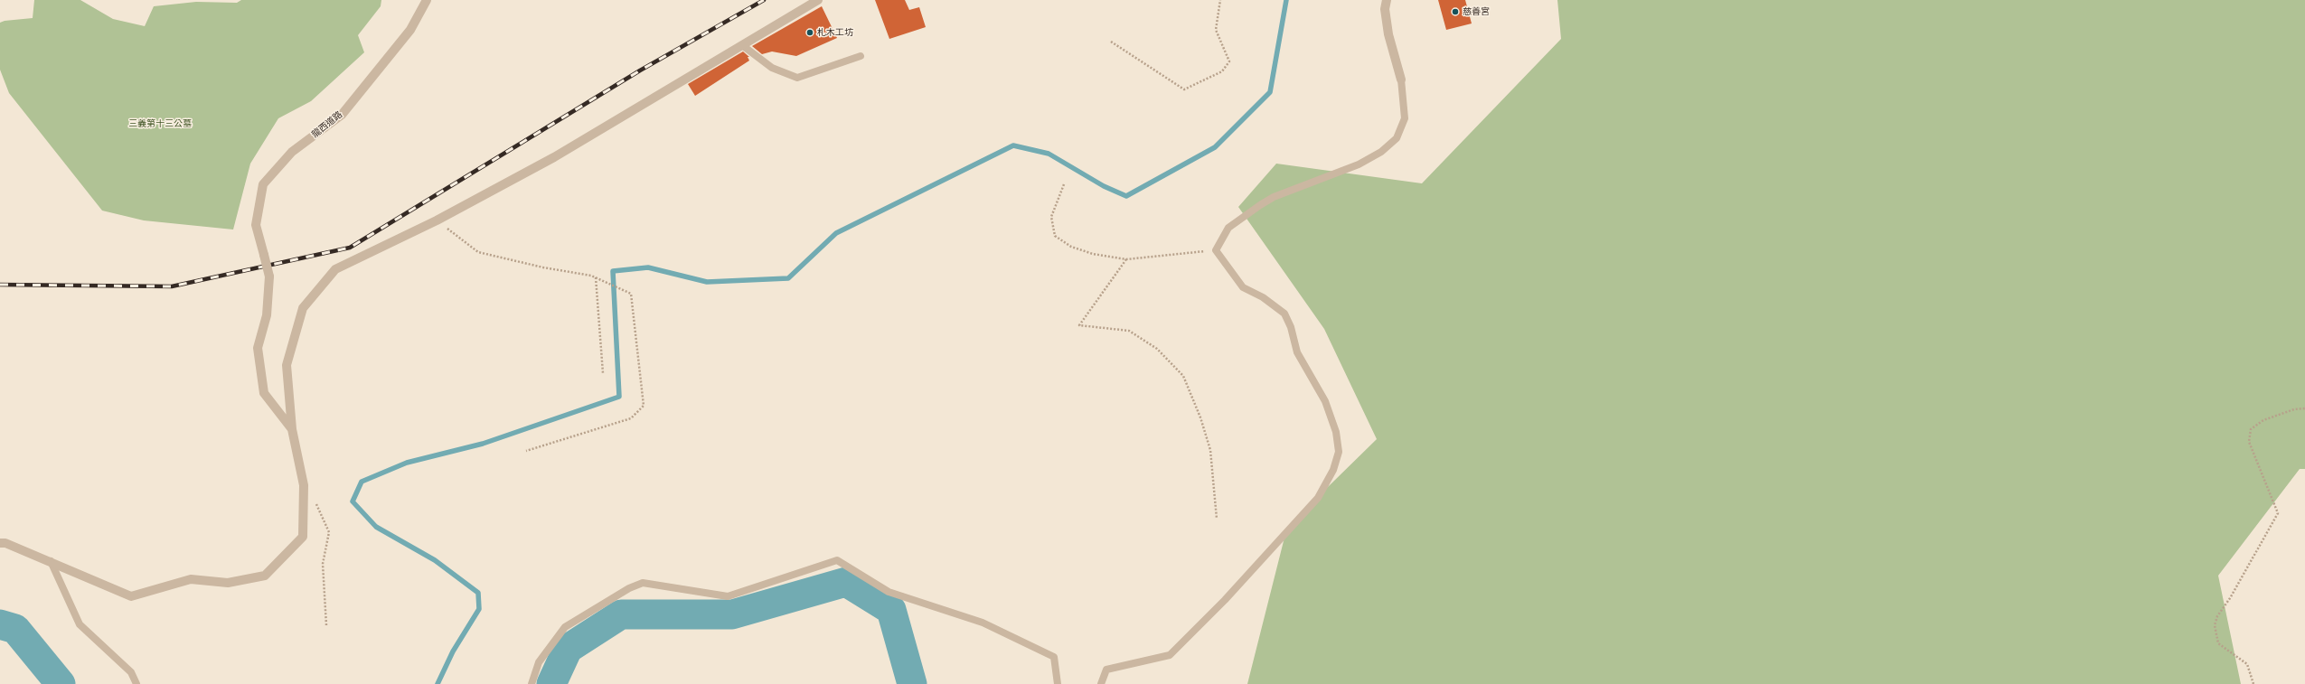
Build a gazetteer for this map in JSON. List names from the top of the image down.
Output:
{
  "streets": {
    "street": ["龍西道路"]
  },
  "parks": ["三義第十三公墓"],
  "places": ["慈善宮", "札木工坊"]
}
